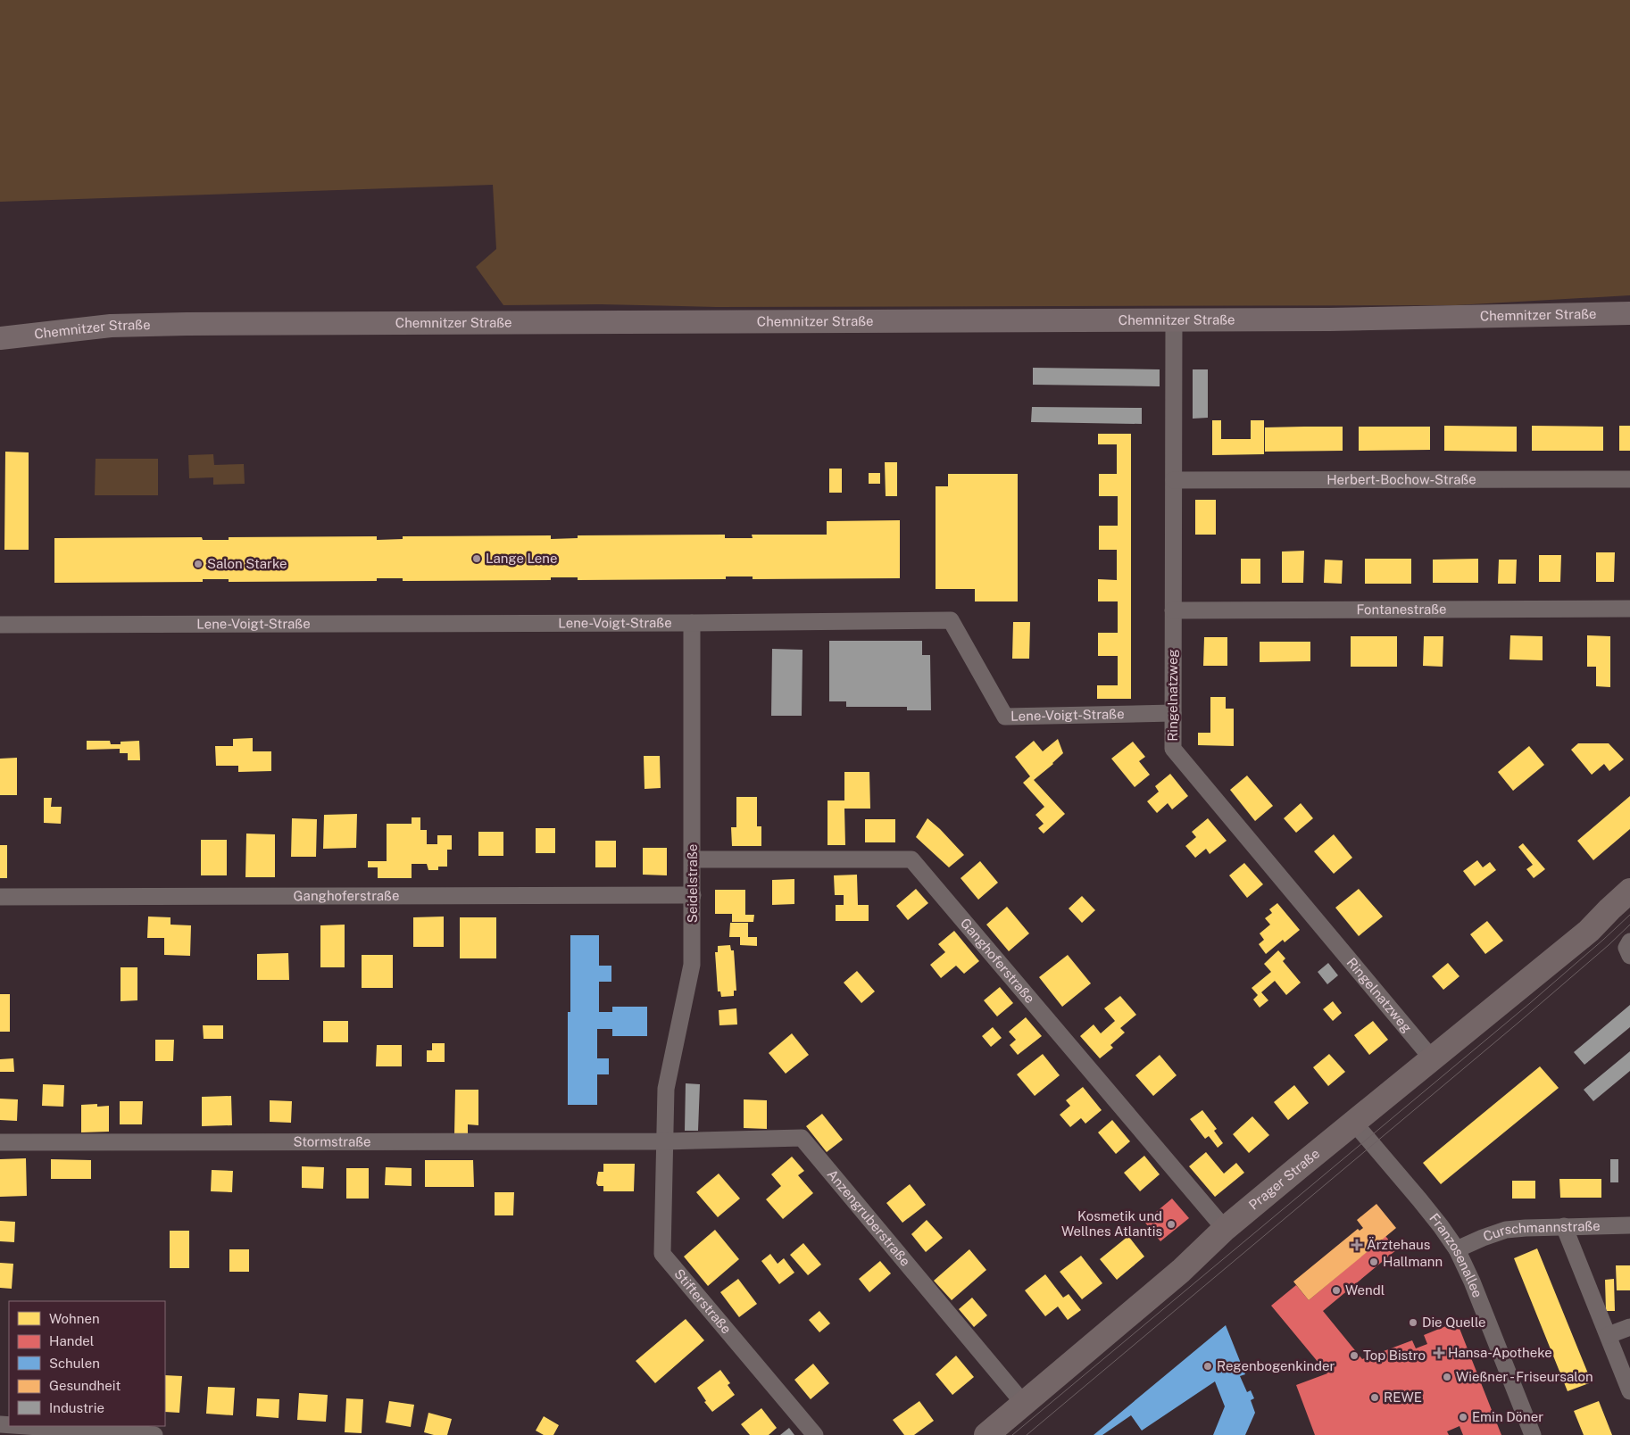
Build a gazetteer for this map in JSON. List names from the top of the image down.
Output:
{
  "streets": {
    "main road": ["Chemnitzer Straße", "Prager Straße"],
    "street": [
      "Herbert-Bochow-Straße",
      "Fontanestraße",
      "Lene-Voigt-Straße",
      "Ringelnatzweg",
      "Seidelstraße",
      "Ganghoferstraße",
      "Stormstraße",
      "Anzengruberstraße",
      "Curschmannstraße",
      "Franzosenallee",
      "Stifterstraße"
    ]
  },
  "crossings": [
    ["Chemnitzer Straße", "Ringelnatzweg"],
    ["Herbert-Bochow-Straße", "Ringelnatzweg"],
    ["Fontanestraße", "Ringelnatzweg"],
    ["Lene-Voigt-Straße", "Ringelnatzweg"],
    ["Lene-Voigt-Straße", "Seidelstraße"],
    ["Ringelnatzweg", "Prager Straße"],
    ["Seidelstraße", "Ganghoferstraße"],
    ["Seidelstraße", "Stormstraße"],
    ["Seidelstraße", "Anzengruberstraße"],
    ["Seidelstraße", "Stifterstraße"],
    ["Ganghoferstraße", "Prager Straße"],
    ["Stormstraße", "Anzengruberstraße"],
    ["Stormstraße", "Stifterstraße"],
    ["Prager Straße", "Anzengruberstraße"],
    ["Prager Straße", "Franzosenallee"],
    ["Anzengruberstraße", "Stifterstraße"],
    ["Curschmannstraße", "Franzosenallee"]
  ],
  "places": {
    "other": [
      "Lange Lene",
      "Salon Starke",
      "Kosmetik und Wellnes Atlantis",
      "Hallmann",
      "Wendl",
      "Die Quelle",
      "Top Bistro",
      "Regenbogenkinder",
      "Wießner - Friseursalon",
      "REWE",
      "Emin Döner"
    ],
    "health": ["Ärztehaus", "Hansa-Apotheke"]
  },
  "legend": [
    "Wohnen",
    "Handel",
    "Schulen",
    "Gesundheit",
    "Industrie"
  ]
}
